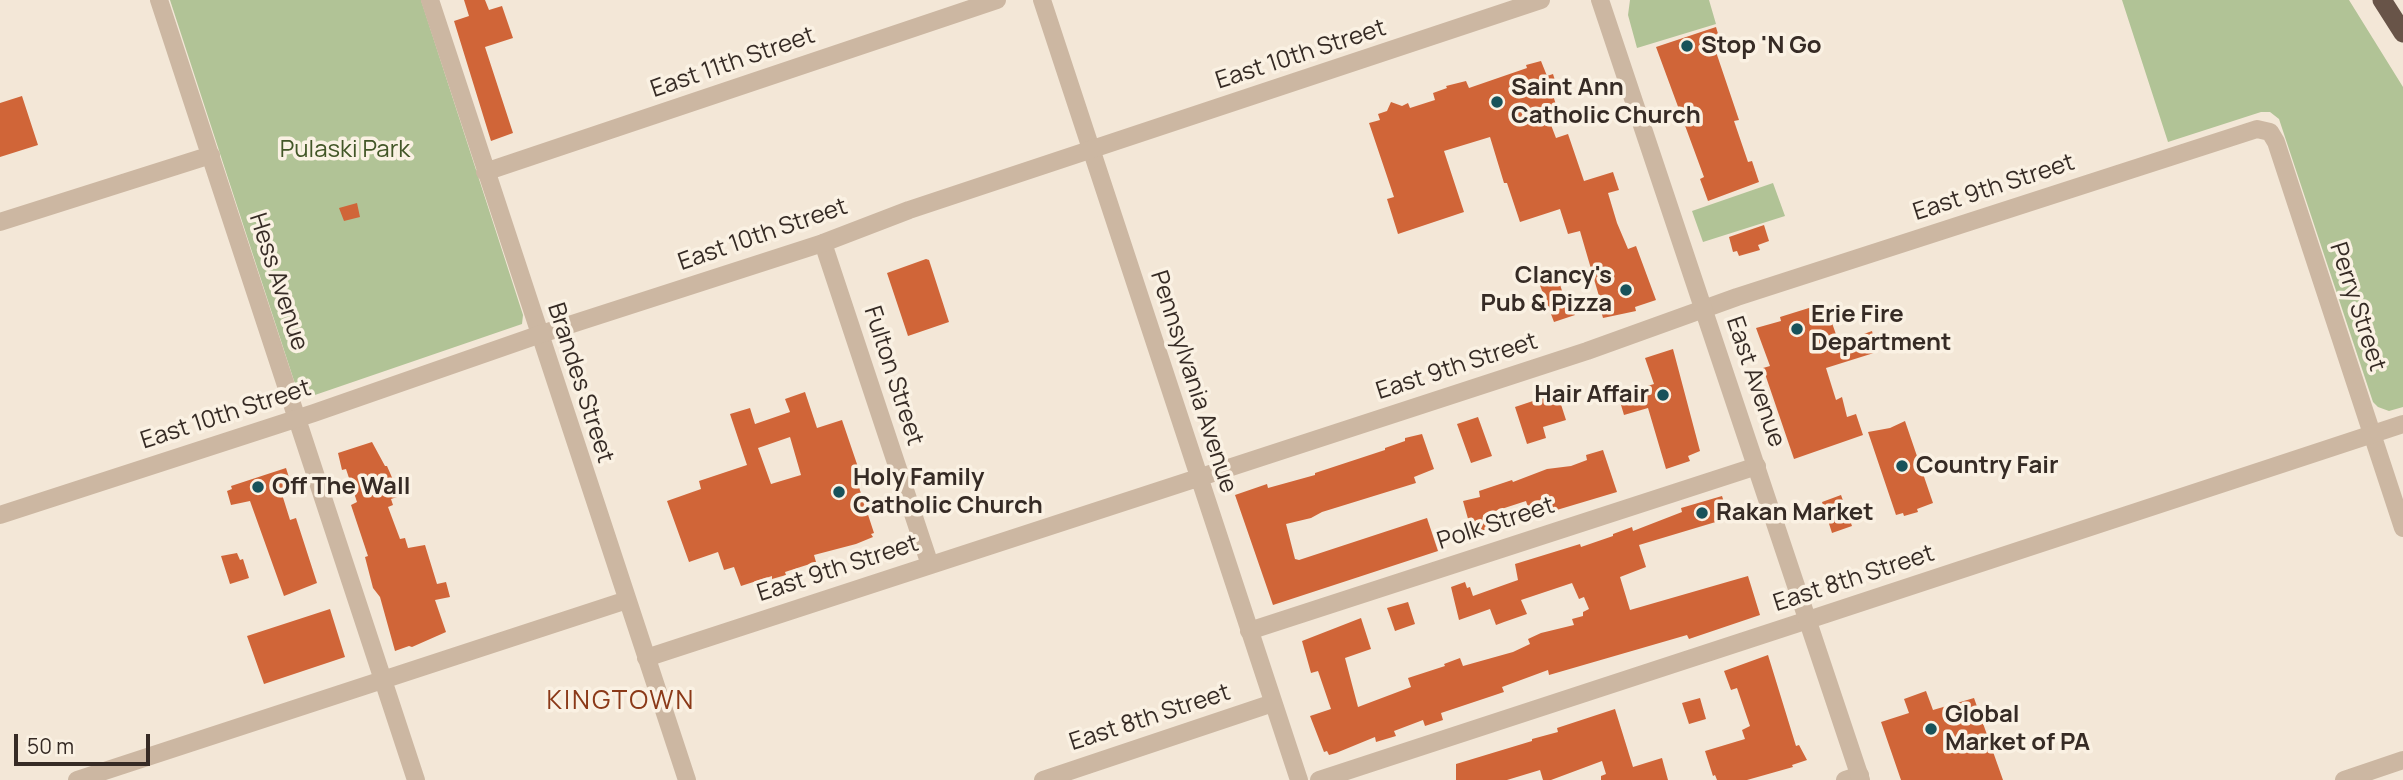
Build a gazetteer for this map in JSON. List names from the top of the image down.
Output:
{
  "streets": {
    "street": [
      "East 10th Street",
      "East 11th Street",
      "East 9th Street",
      "Hess Avenue",
      "Perry Street",
      "Fulton Street",
      "Pennsylvania Avenue",
      "East Avenue",
      "Brandes Street",
      "Polk Street",
      "East 8th Street"
    ]
  },
  "crossings": [
    ["East 10th Street", "Hess Avenue"],
    ["East 10th Street", "Fulton Street"],
    ["East 10th Street", "Pennsylvania Avenue"],
    ["East 10th Street", "Brandes Street"],
    ["East 11th Street", "Brandes Street"],
    ["East 9th Street", "Perry Street"],
    ["East 9th Street", "Fulton Street"],
    ["East 9th Street", "Pennsylvania Avenue"],
    ["East 9th Street", "East Avenue"],
    ["East 9th Street", "Brandes Street"],
    ["Perry Street", "East 8th Street"],
    ["Pennsylvania Avenue", "Polk Street"],
    ["Pennsylvania Avenue", "East 8th Street"],
    ["East Avenue", "Polk Street"],
    ["East Avenue", "East 8th Street"]
  ],
  "districts": ["KINGTOWN"],
  "parks": ["Pulaski Park"],
  "places": [
    "Stop 'N Go",
    "Saint Ann Catholic Church",
    "Clancy's Pub & Pizza",
    "Erie Fire Department",
    "Hair Affair",
    "Country Fair",
    "Off The Wall",
    "Holy Family Catholic Church",
    "Rakan Market",
    "Global Market of PA"
  ],
  "scale_bar": "50 m"
}
